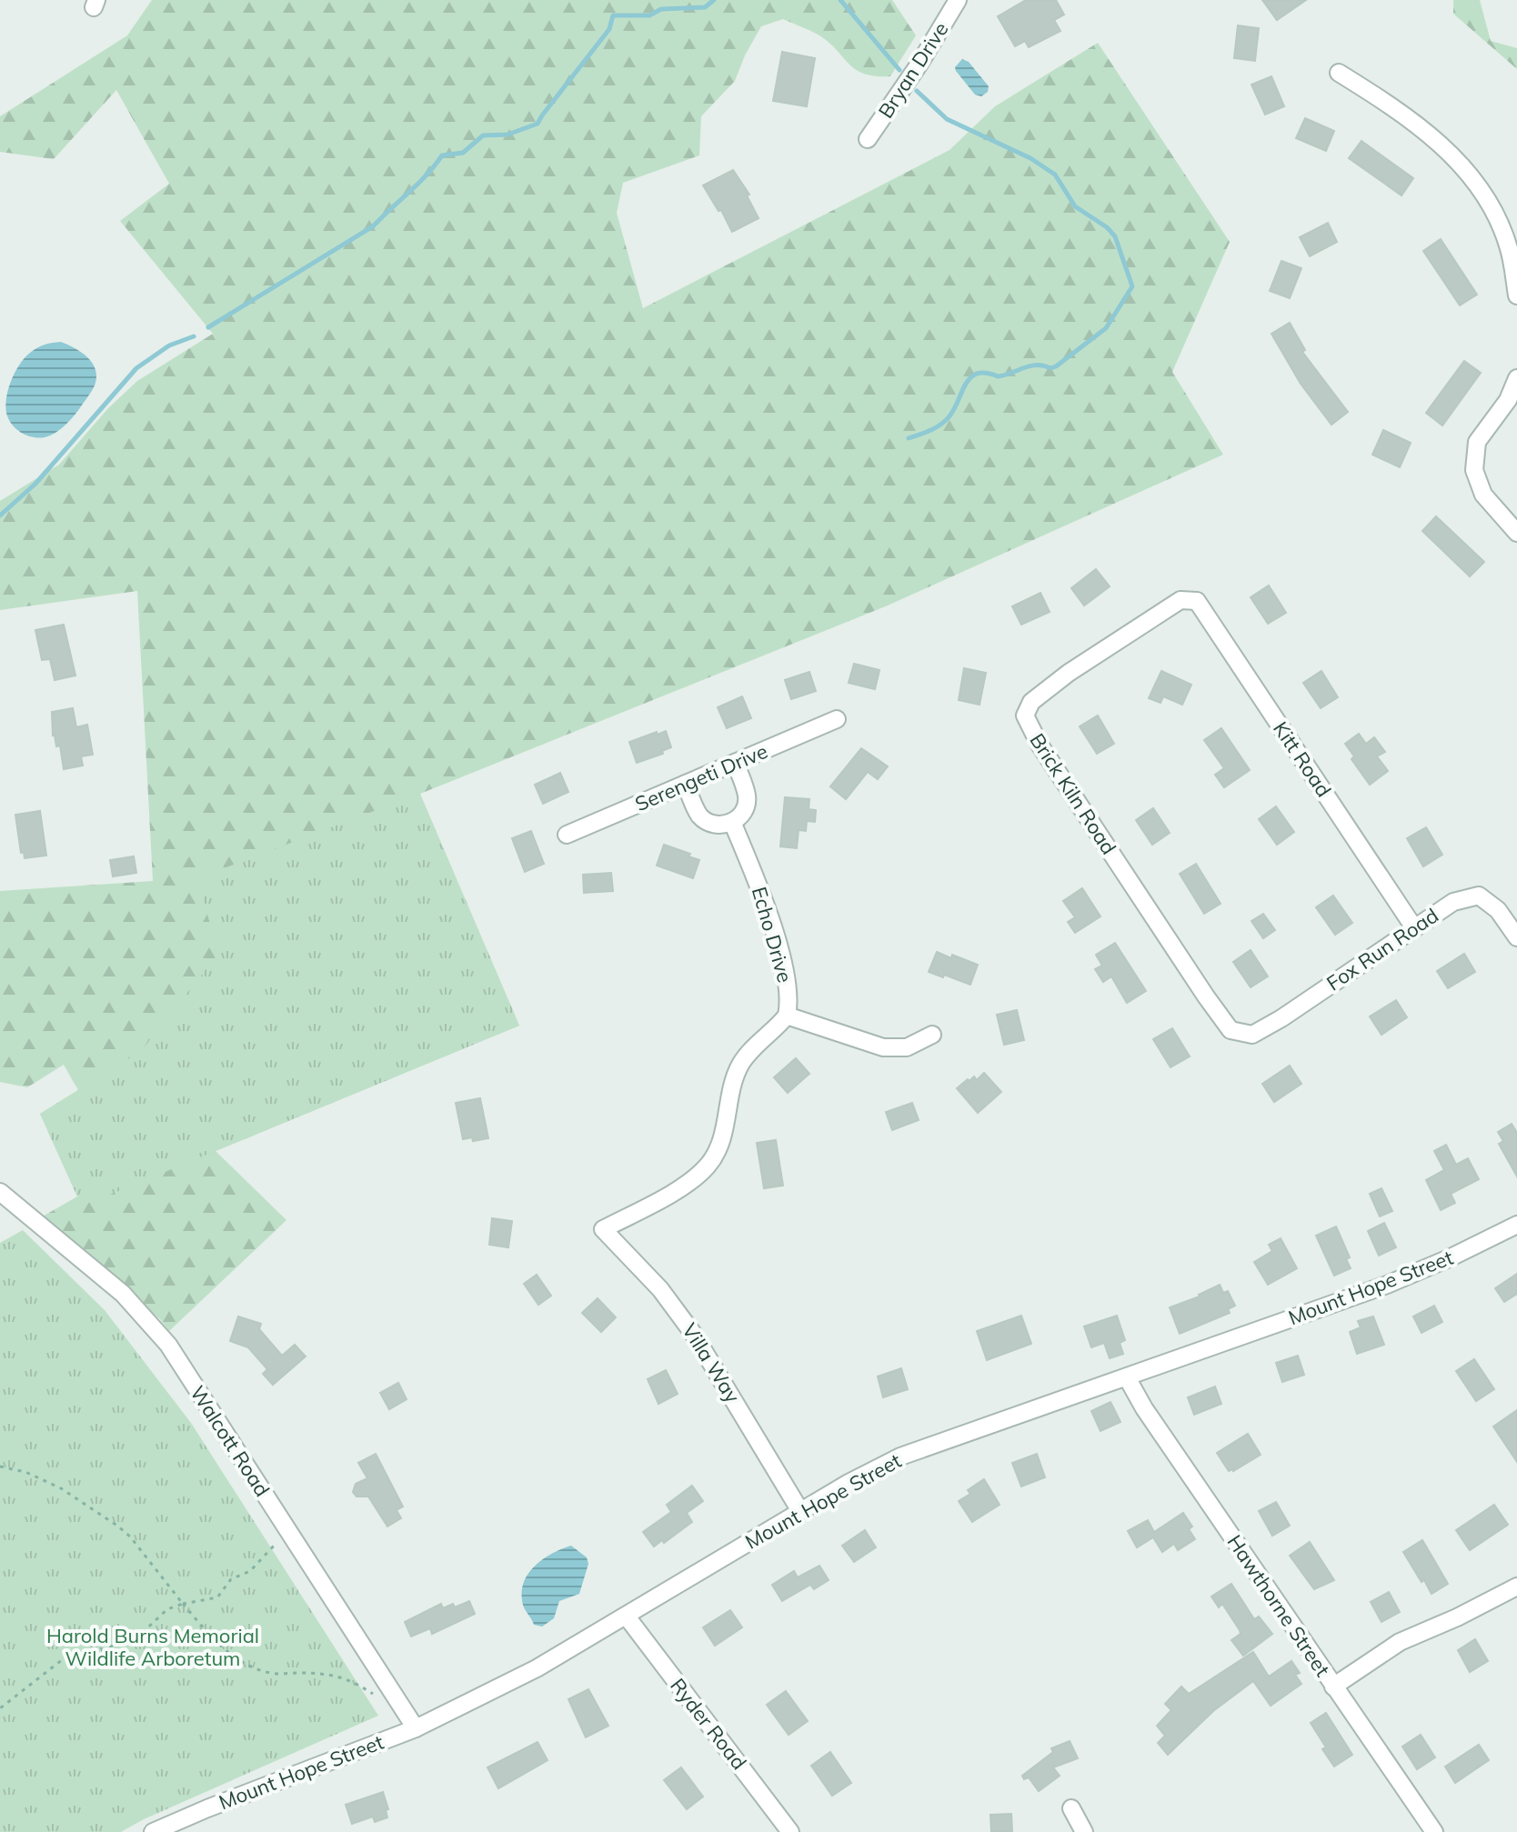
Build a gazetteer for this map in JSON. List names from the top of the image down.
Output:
{
  "streets": {
    "street": [
      "Bryan Drive",
      "Kitt Road",
      "Serengeti Drive",
      "Brick Kiln Road",
      "Echo Drive",
      "Fox Run Road",
      "Mount Hope Street",
      "Villa Way",
      "Walcott Road",
      "Hawthorne Street",
      "Ryder Road"
    ]
  },
  "crossings": [
    ["Kitt Road", "Brick Kiln Road"],
    ["Kitt Road", "Fox Run Road"],
    ["Serengeti Drive", "Echo Drive"],
    ["Brick Kiln Road", "Fox Run Road"],
    ["Echo Drive", "Villa Way"],
    ["Mount Hope Street", "Villa Way"],
    ["Mount Hope Street", "Walcott Road"],
    ["Mount Hope Street", "Hawthorne Street"],
    ["Mount Hope Street", "Ryder Road"]
  ],
  "parks": ["Harold Burns Memorial Wildlife Arboretum"]
}
